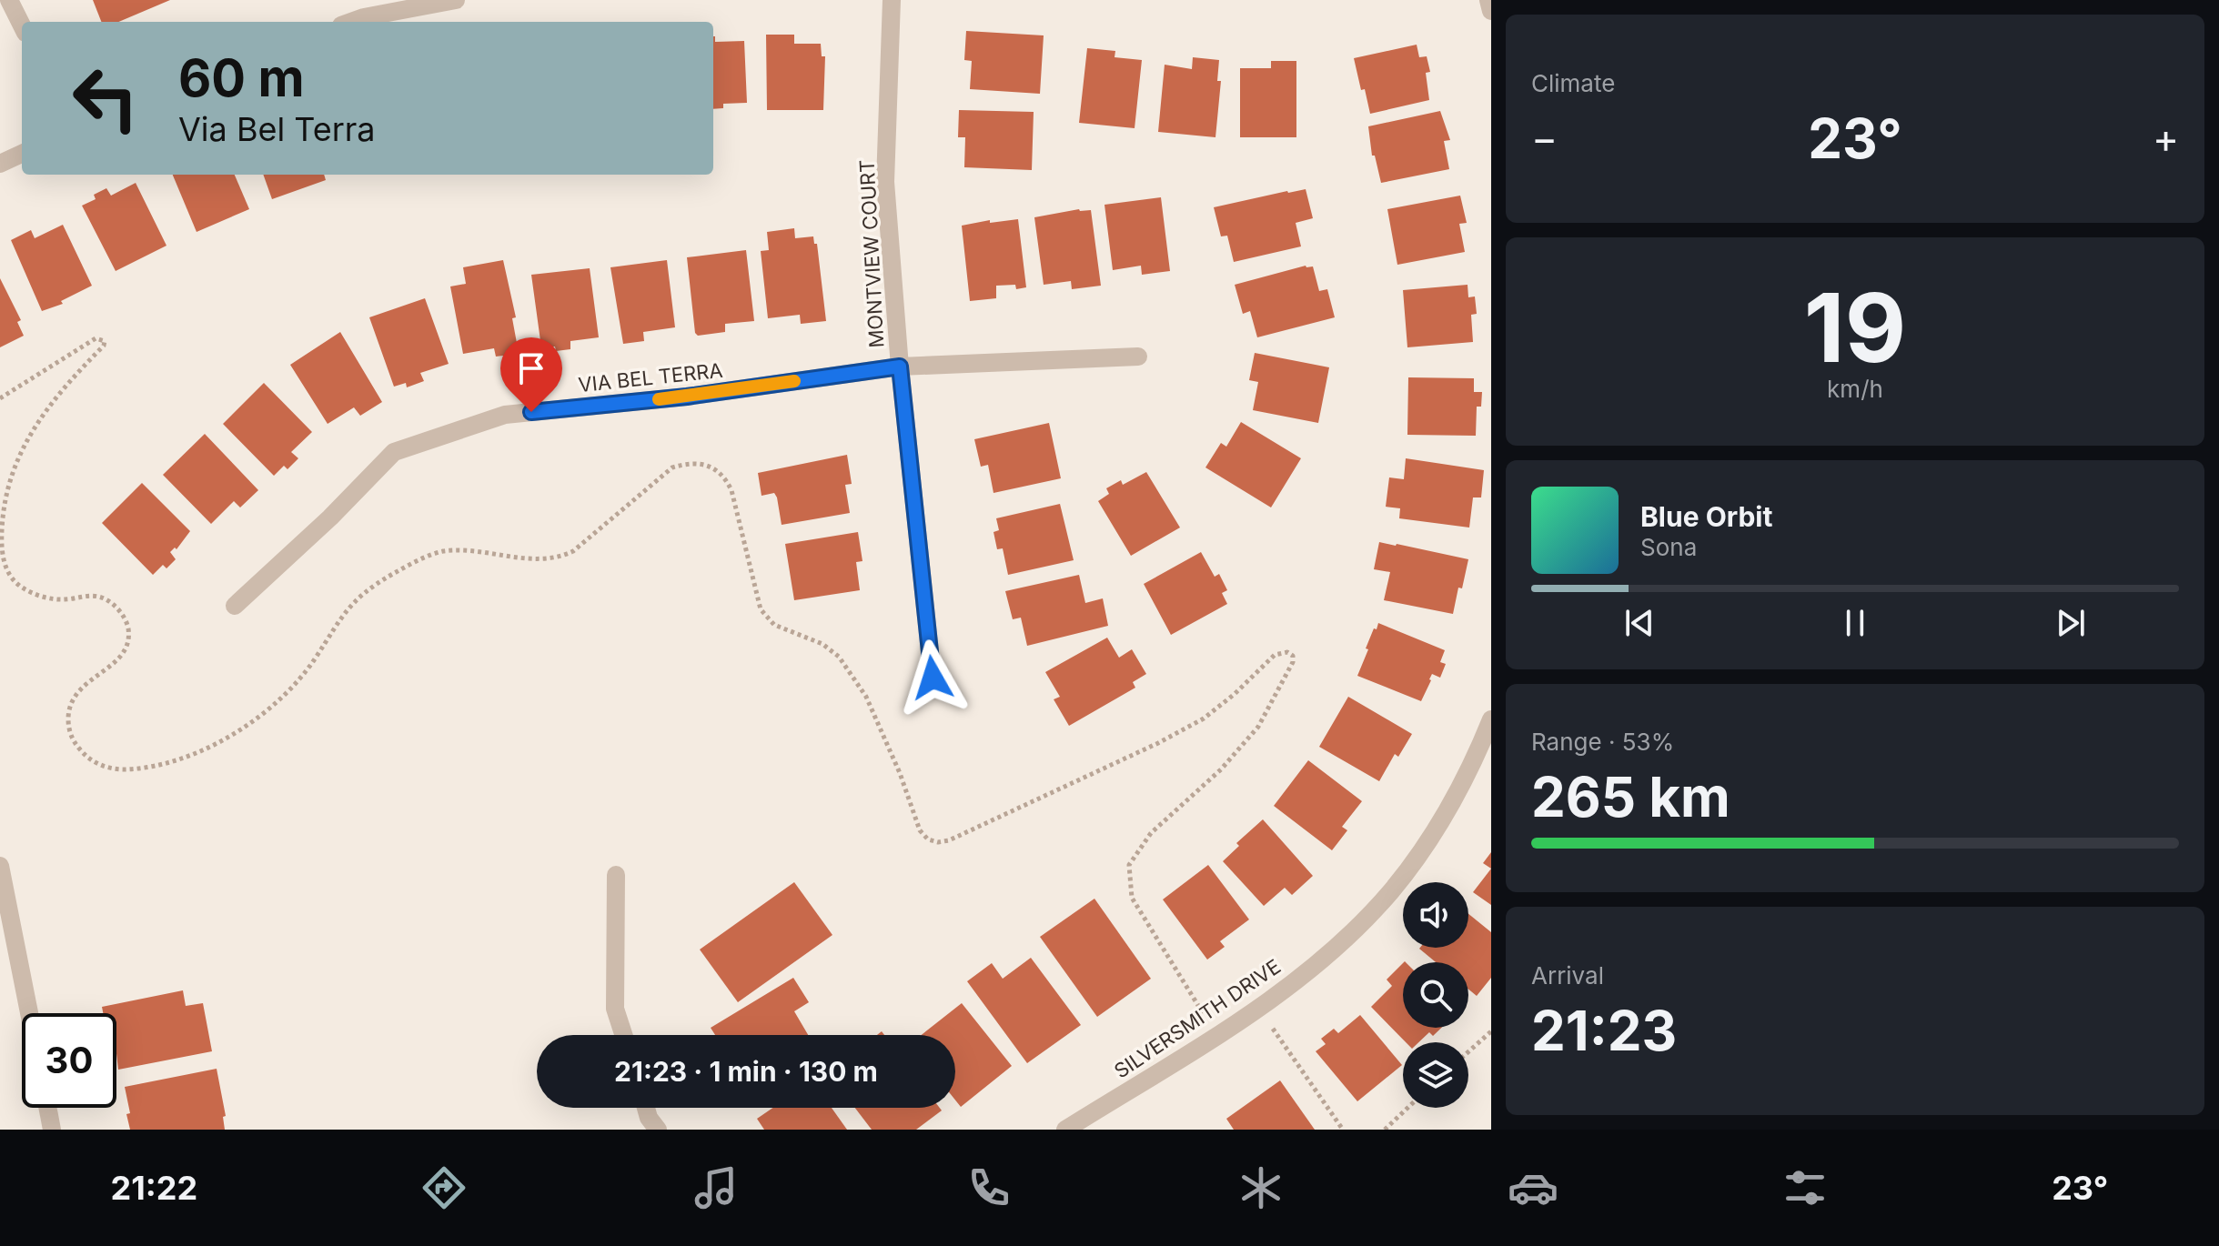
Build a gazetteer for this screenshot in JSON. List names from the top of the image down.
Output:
{
  "streets": {
    "street": ["MONTVIEW COURT", "VIA BEL TERRA", "SILVERSMITH DRIVE"]
  },
  "crossings": [
    ["MONTVIEW COURT", "VIA BEL TERRA"]
  ],
  "page": {
    "tile": [
      "Climate",
      ["19", "km/h"],
      ["Range · 53%", "265 km"],
      ["Arrival", "21:23"]
    ],
    "turn": ["60 m", "Via Bel Terra"],
    "heat": ["−", "23°", "+"],
    "song": ["Blue Orbit", "Sona"],
    "limit": "30",
    "trip": "21:23 · 1 min · 130 m",
    "tabs": ["21:22", "23°"]
  }
}
